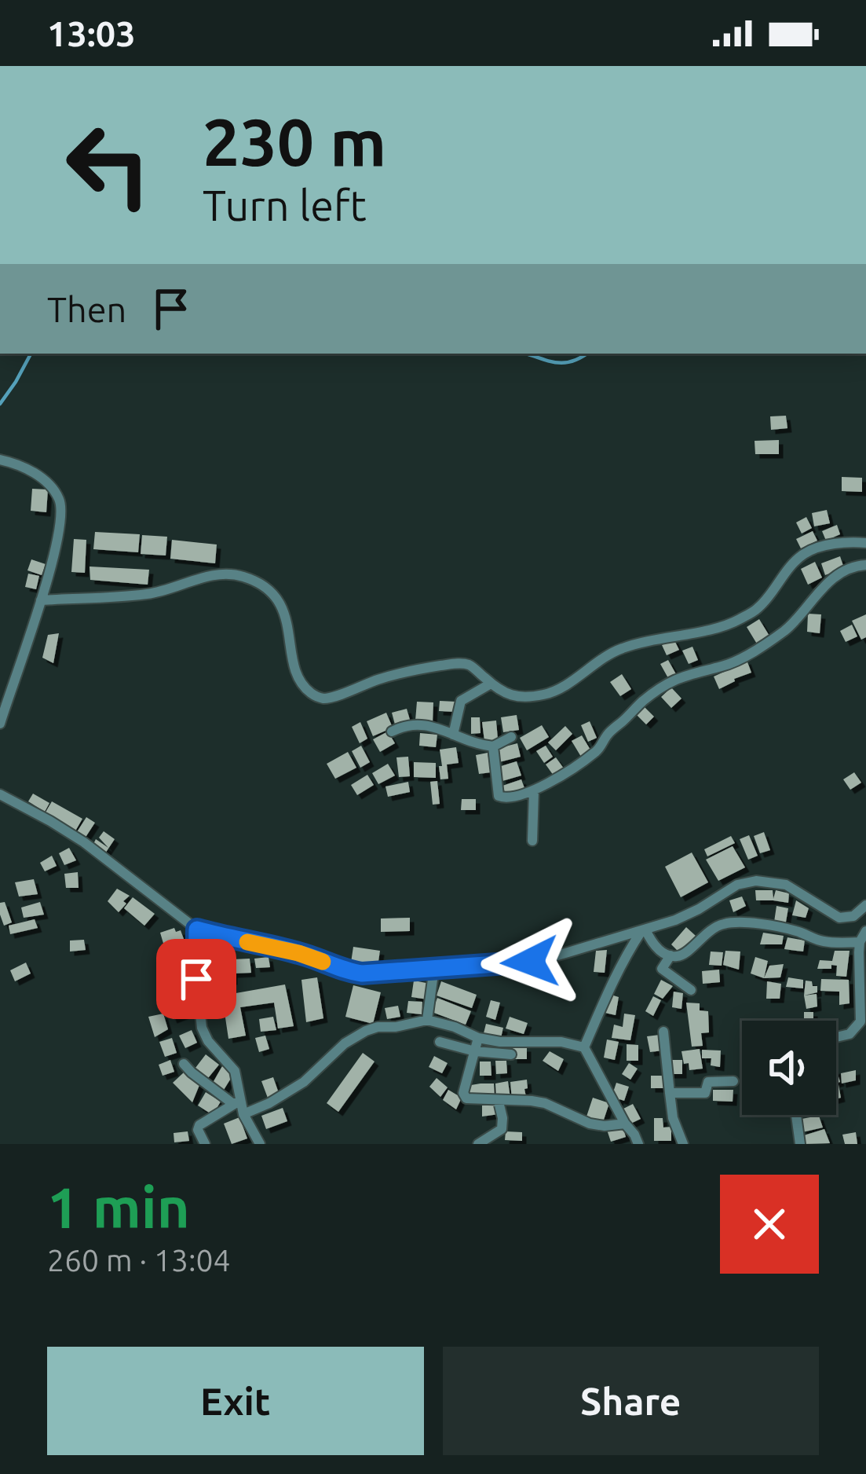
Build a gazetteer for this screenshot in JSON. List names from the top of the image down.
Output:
{
  "page": {
    "status": "13:03",
    "turn": ["230 m", "Turn left"],
    "then": "Then",
    "heading": ["1 min", "260 m · 13:04"],
    "buttons": ["Exit", "Share"]
  }
}
